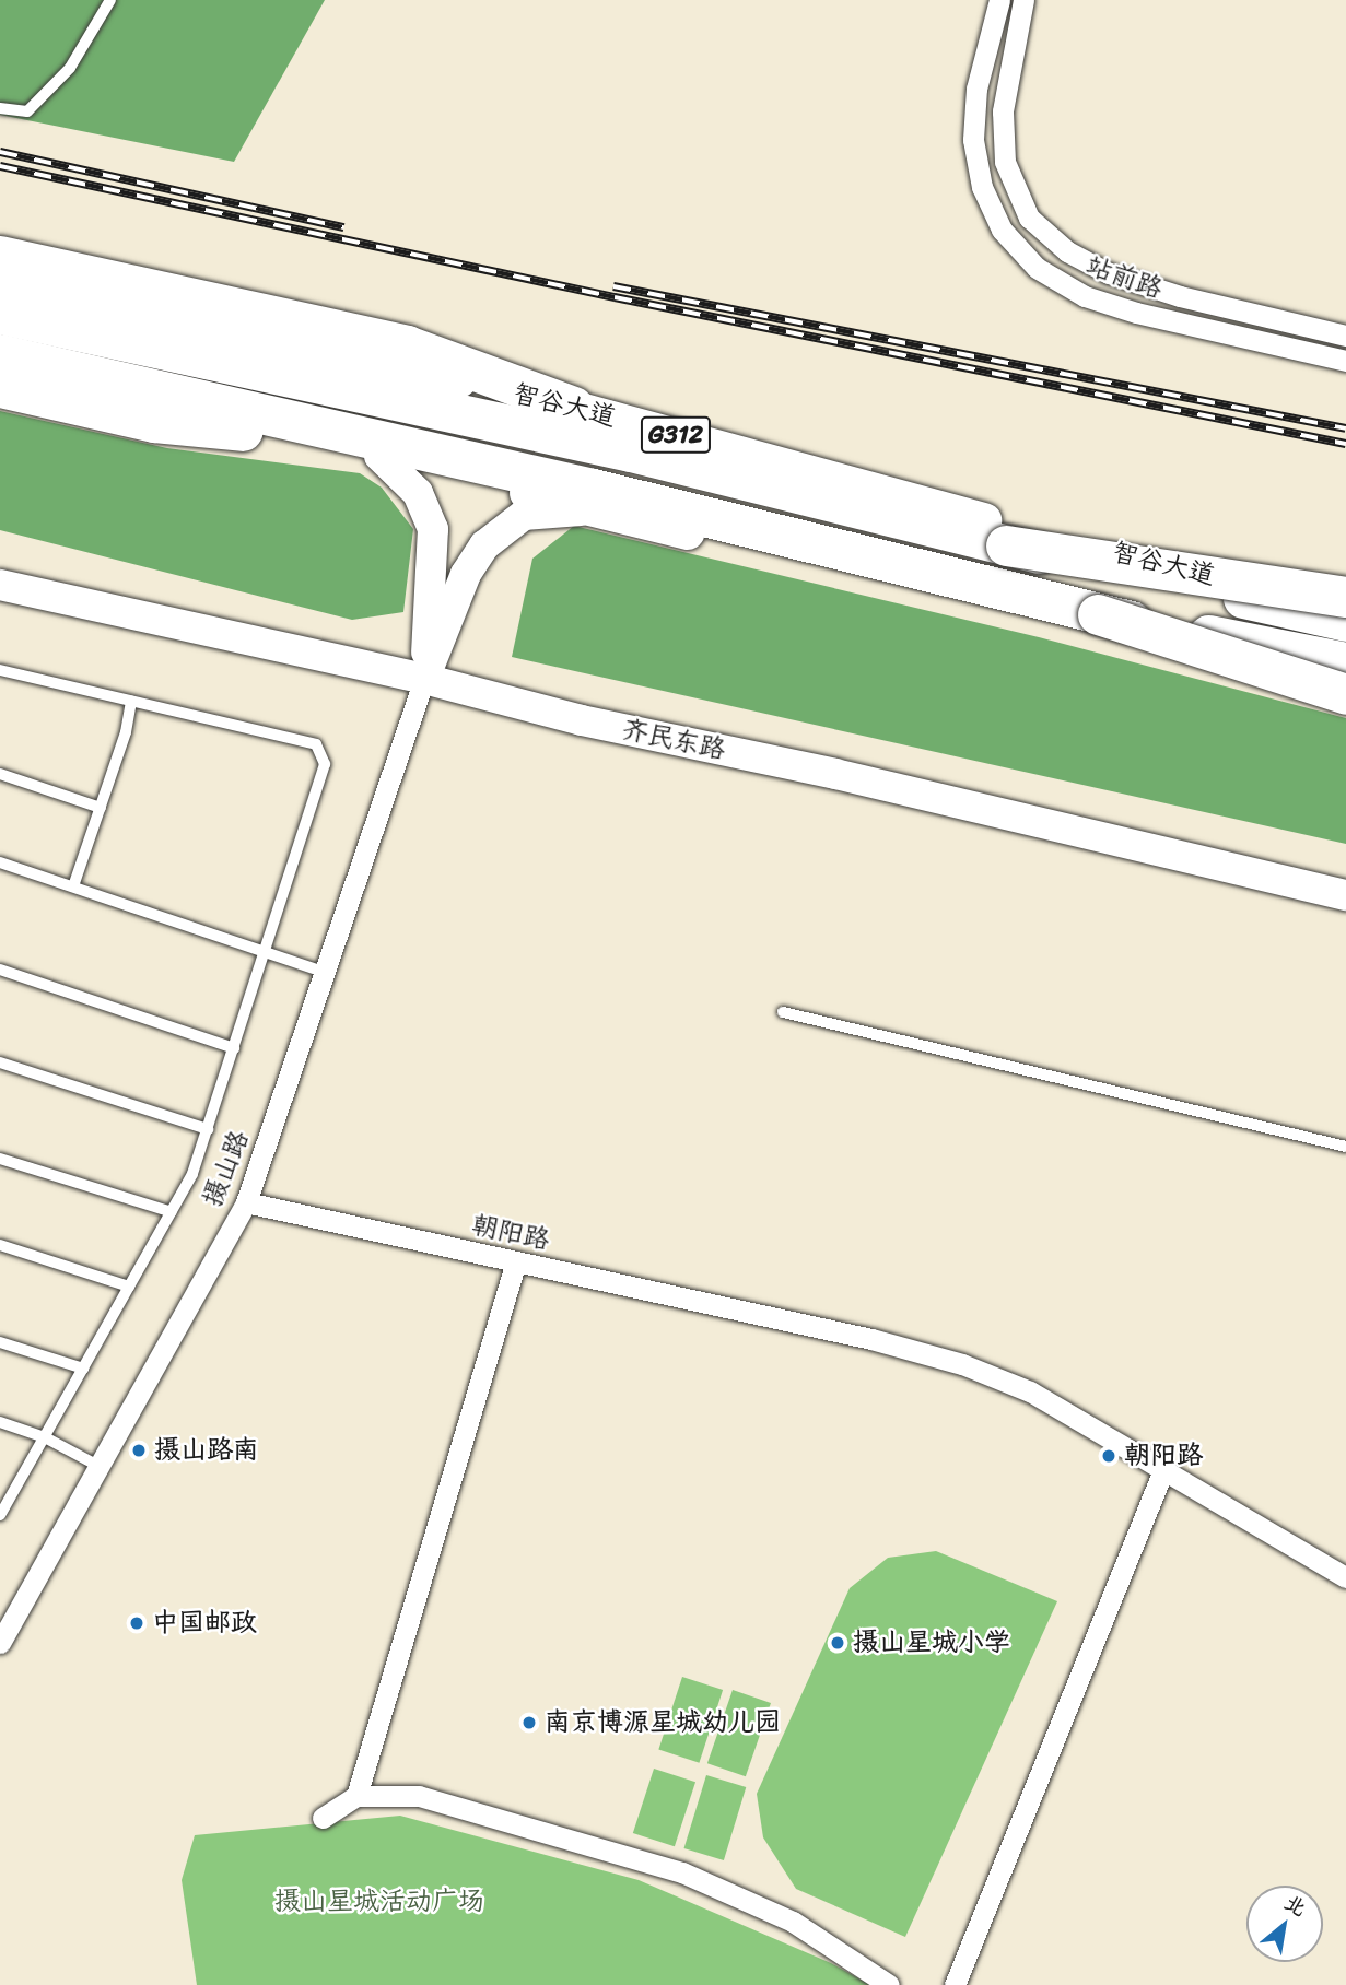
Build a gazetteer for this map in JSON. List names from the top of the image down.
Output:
{
  "streets": {
    "highway": ["智谷大道", "G312"],
    "street": [
      "站前路",
      "齐民东路",
      "摄山路",
      "朝阳路"
    ]
  },
  "crossings": [
    ["齐民东路", "摄山路"],
    ["摄山路", "朝阳路"]
  ],
  "parks": ["摄山星城活动广场"],
  "places": [
    "摄山路南",
    "朝阳路",
    "中国邮政",
    "摄山星城小学",
    "南京博源星城幼儿园"
  ],
  "north": "top right"
}
